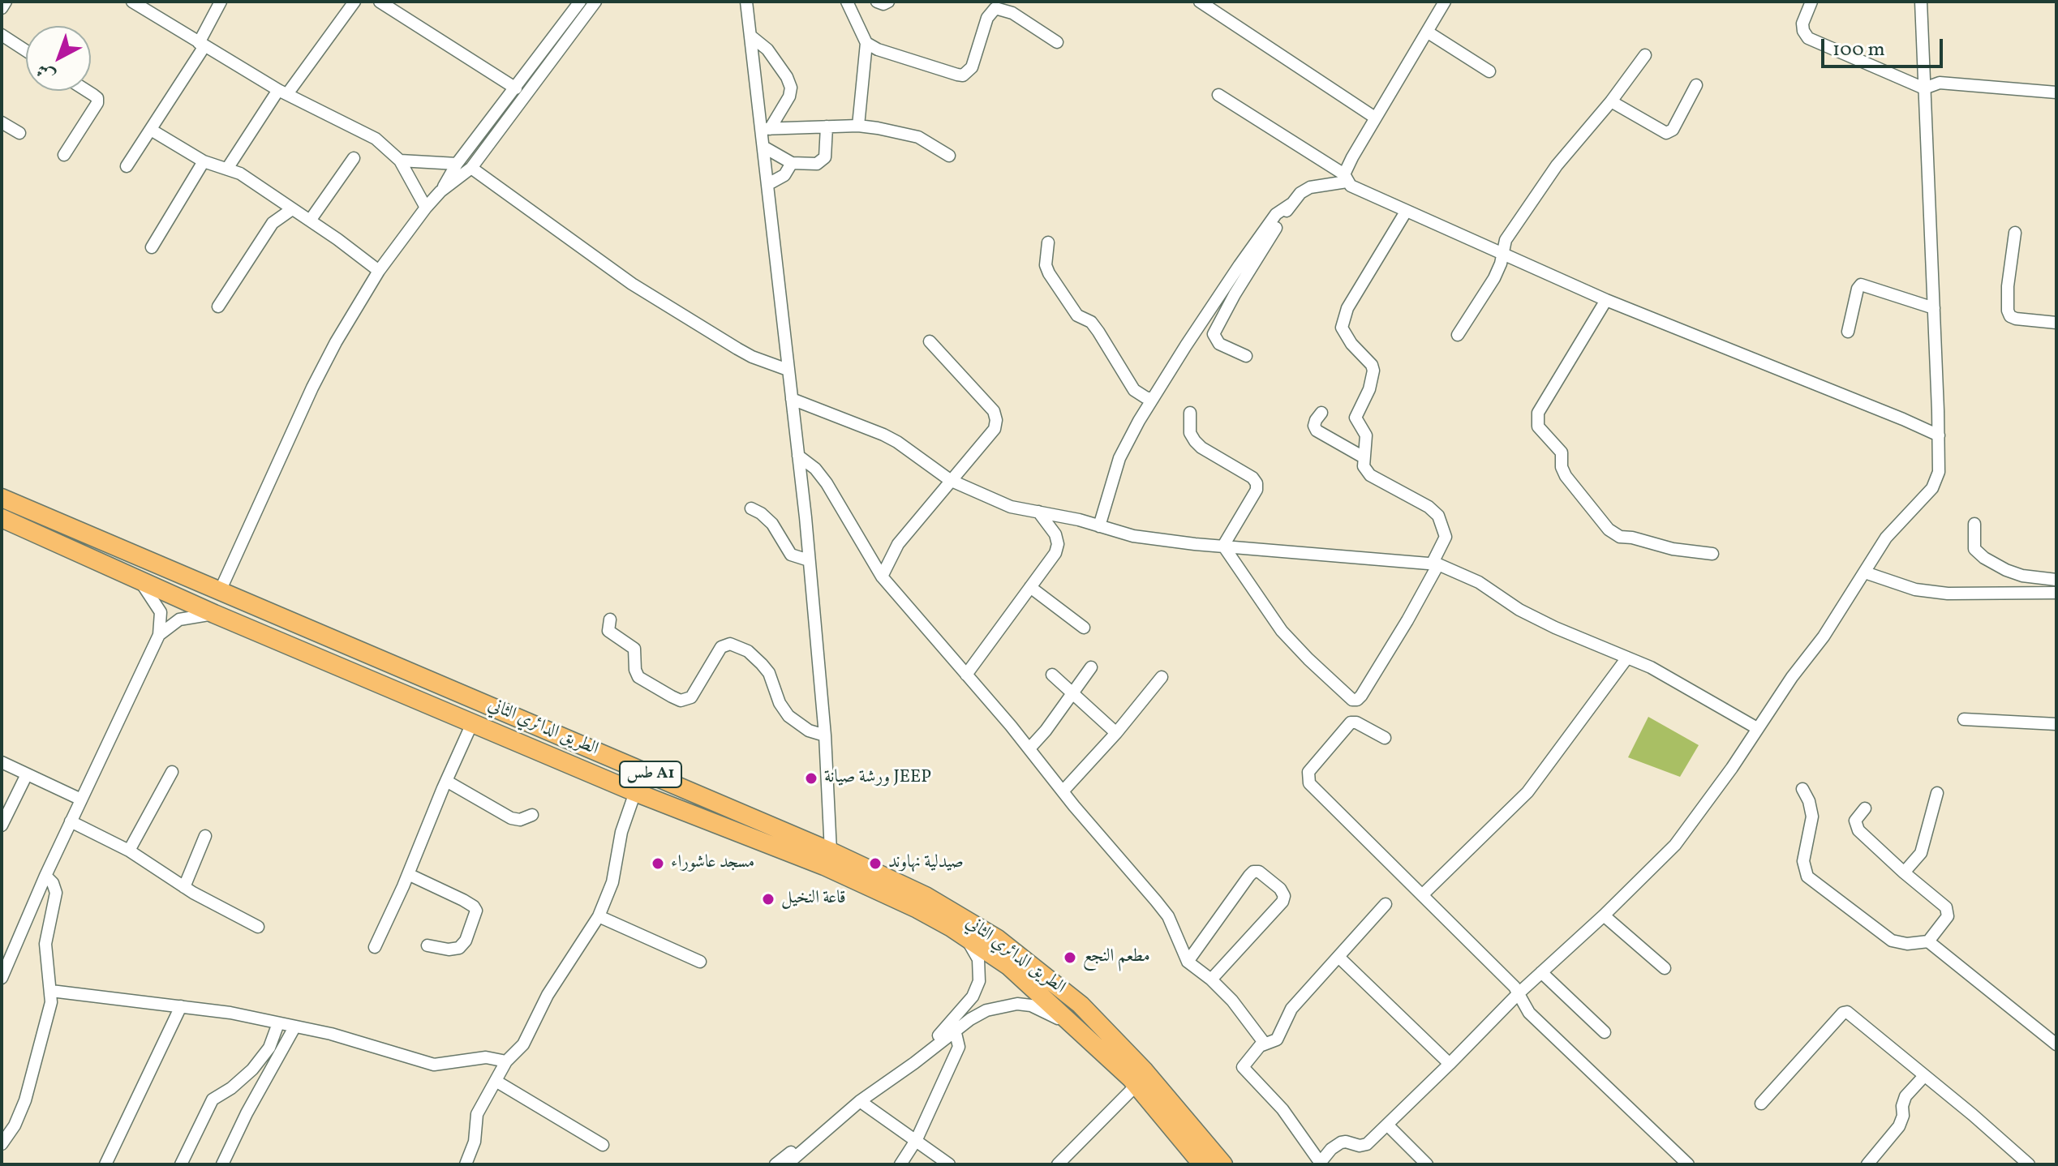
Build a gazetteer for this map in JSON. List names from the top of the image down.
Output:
{
  "streets": {
    "highway": ["الطريق الدائري الثاني", "طس A1"]
  },
  "places": [
    "ورشة صيانة JEEP",
    "مسجد عاشوراء",
    "صيدلية نهاوند",
    "قاعة النخيل",
    "مطعم النجع"
  ],
  "scale_bar": "100 m",
  "north": "bottom left"
}
